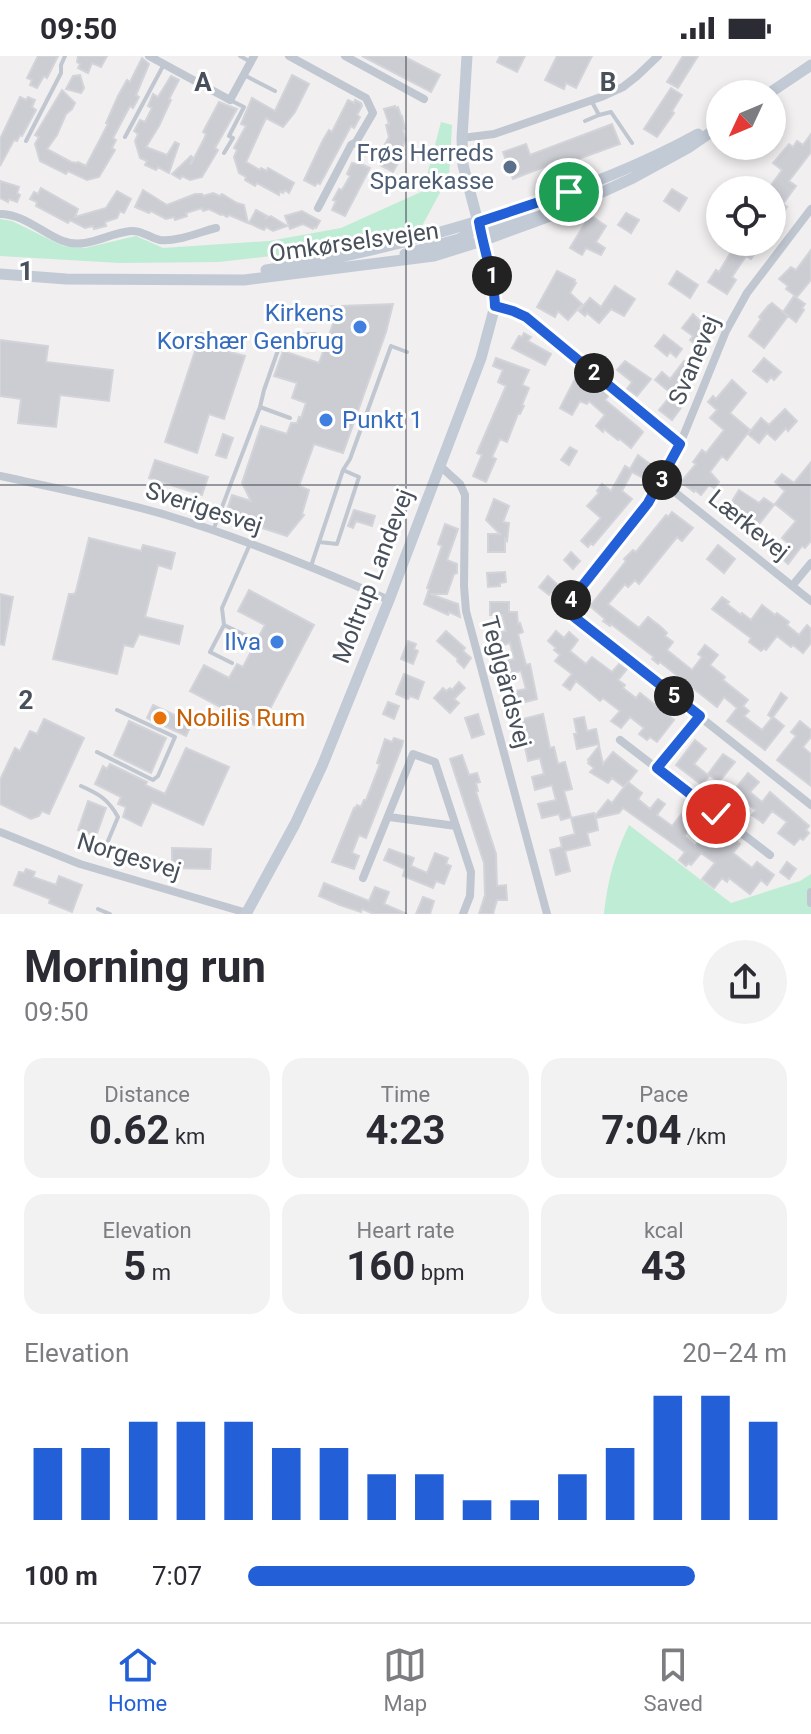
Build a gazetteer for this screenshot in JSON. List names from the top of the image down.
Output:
{
  "streets": {
    "main road": ["Omkørselsvejen", "Moltrup Landevej"],
    "street": [
      "Svanevej",
      "Sverigesvej",
      "Lærkevej",
      "Teglgårdsvej",
      "Norgesvej"
    ]
  },
  "crossings": [
    ["Omkørselsvejen", "Moltrup Landevej"],
    ["Svanevej", "Lærkevej"],
    ["Sverigesvej", "Moltrup Landevej"],
    ["Moltrup Landevej", "Teglgårdsvej"],
    ["Moltrup Landevej", "Norgesvej"]
  ],
  "places": [
    "Frøs Herreds Sparekasse",
    "Kirkens Korshær Genbrug",
    "Punkt 1",
    "Ilva",
    "Nobilis Rum"
  ],
  "north": "bottom left",
  "page": {
    "status": "09:50",
    "pins": [
      "1",
      "2",
      "3",
      "4",
      "5"
    ],
    "heading": ["Morning run", "09:50"],
    "stats": [
      ["Distance", "0.62 km"],
      ["Time", "4:23"],
      ["Pace", "7:04 /km"],
      ["Elevation", "5 m"],
      ["Heart rate", "160 bpm"],
      ["kcal", "43"]
    ],
    "chart": ["Elevation", "20–24 m"],
    "list": [
      {
        "name": "100 m",
        "note": "7:07"
      }
    ],
    "tabs": ["Home", "Map", "Saved"]
  },
  "grid": {
    "columns": ["A", "B"],
    "rows": ["1", "2"]
  }
}
